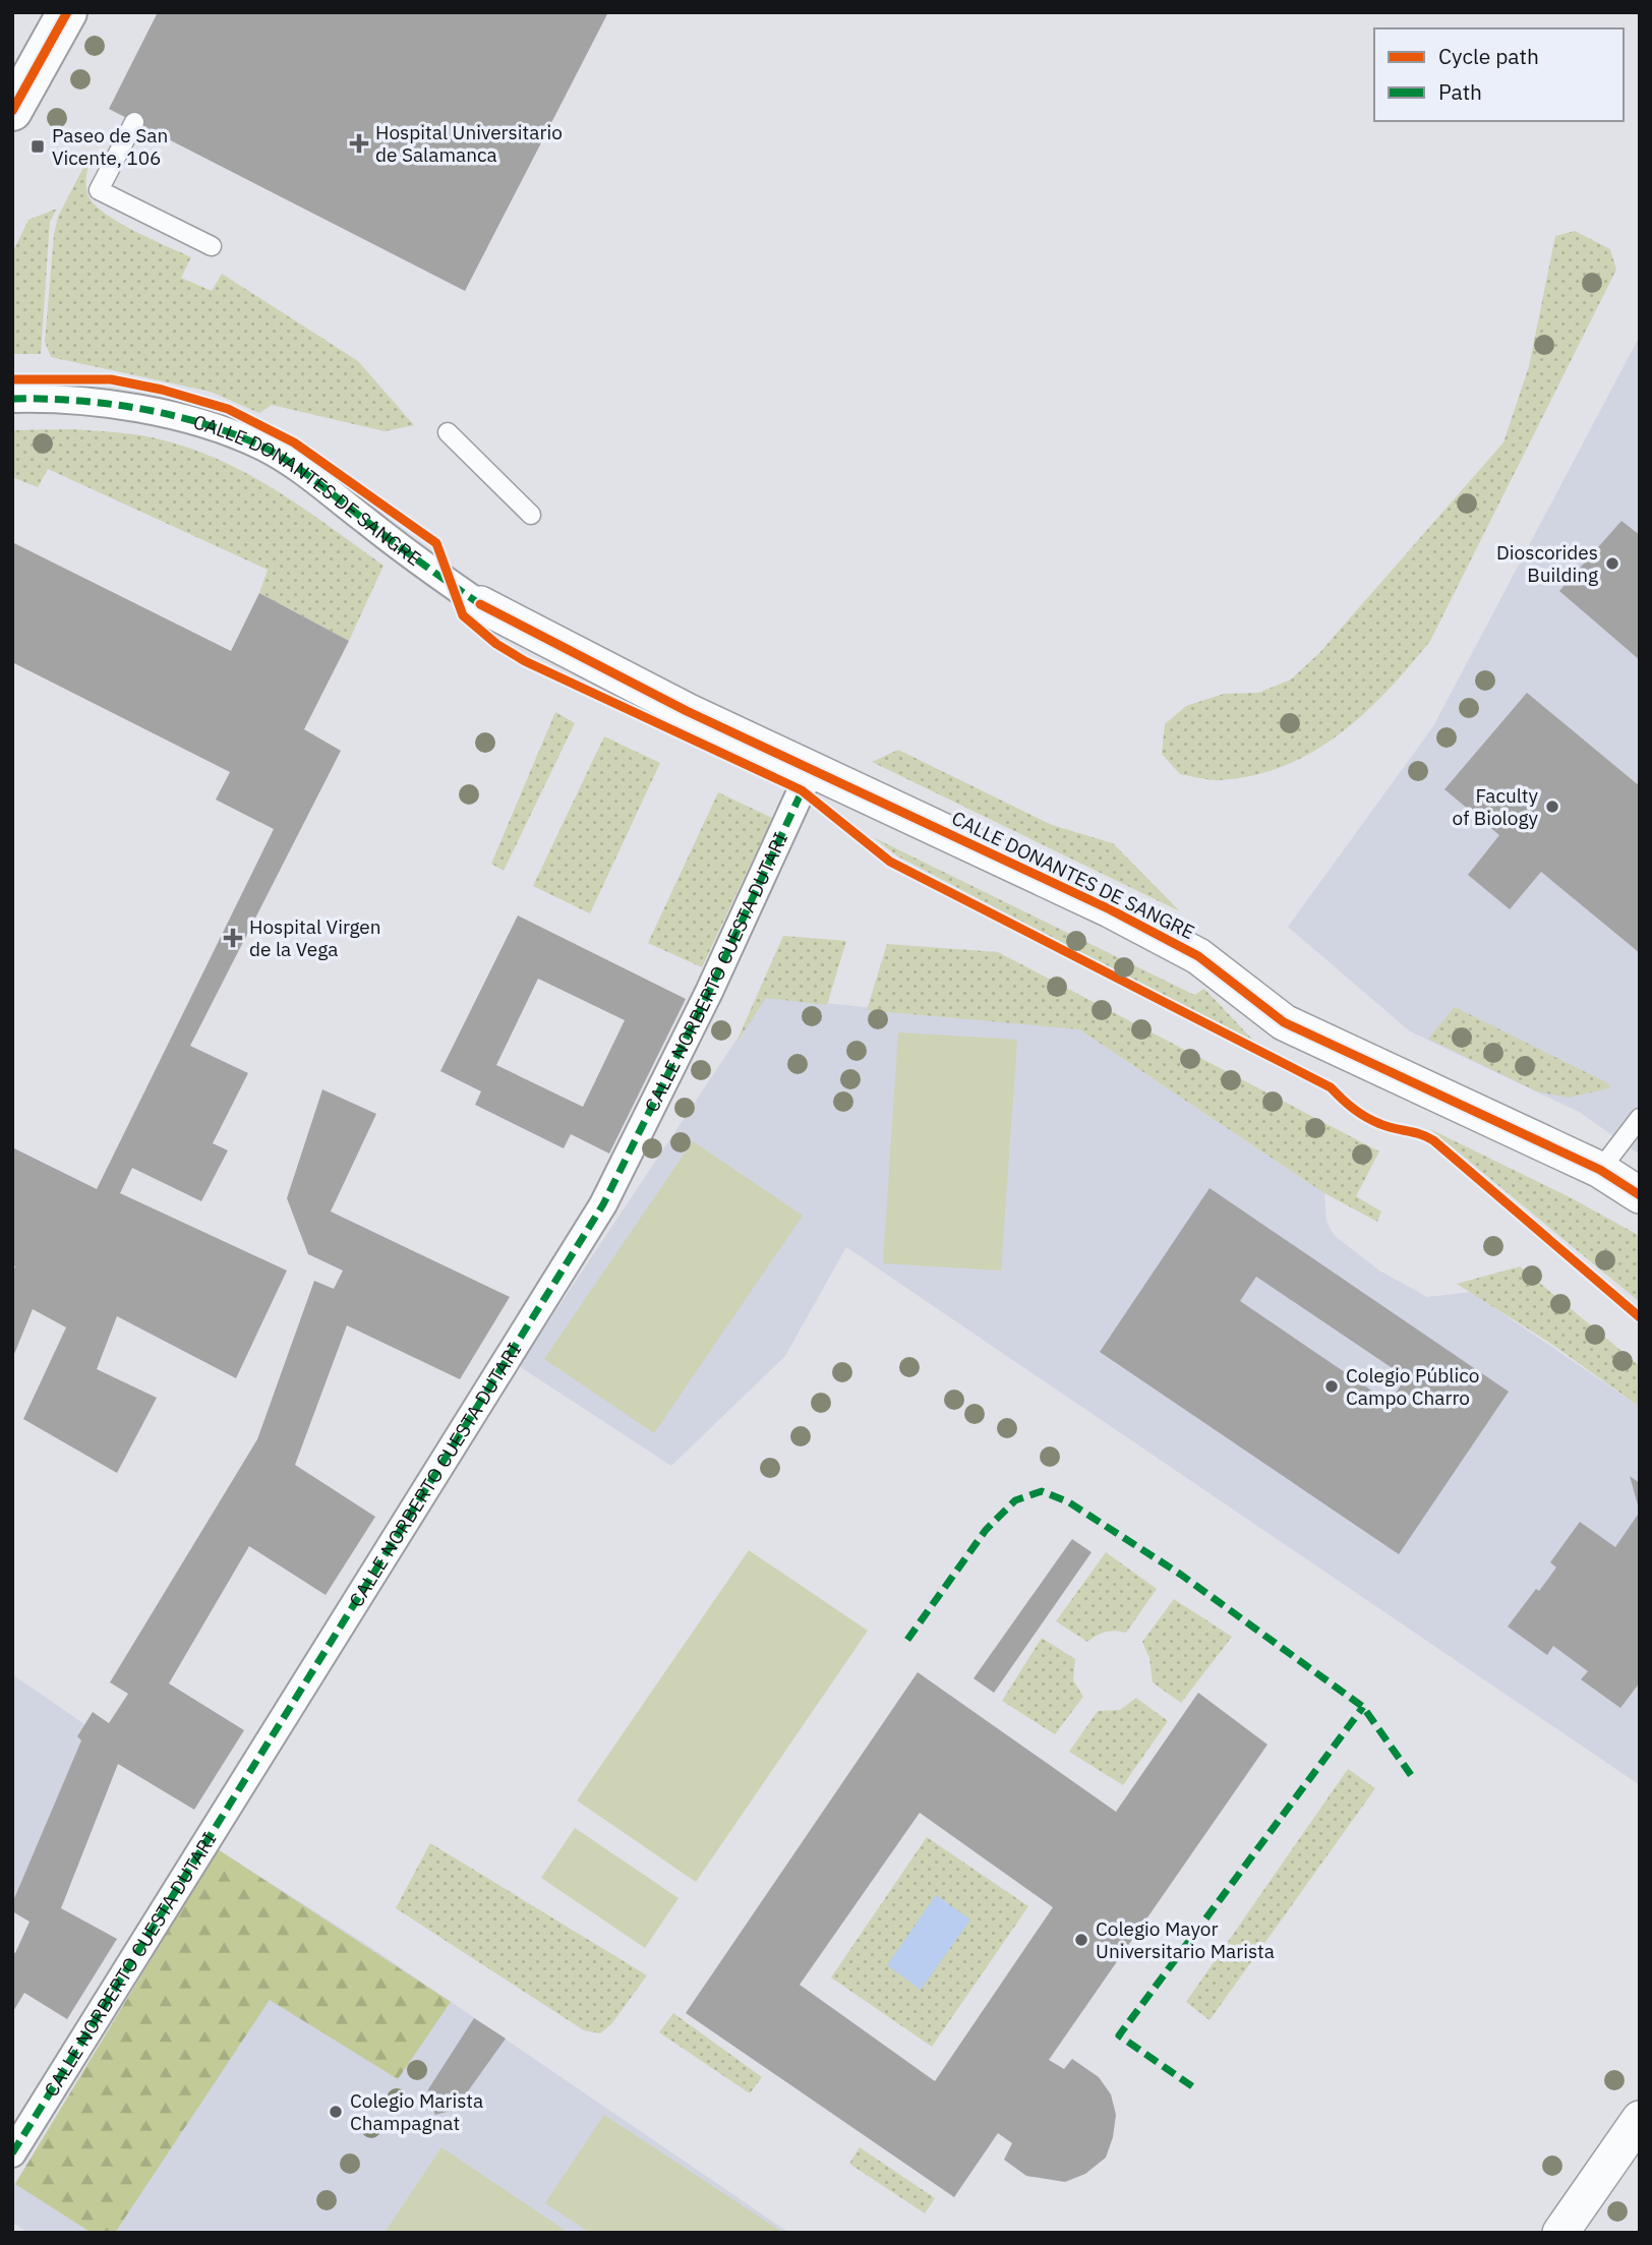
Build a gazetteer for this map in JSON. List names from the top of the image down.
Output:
{
  "streets": {
    "street": ["CALLE DONANTES DE SANGRE", "CALLE NORBERTO CUESTA DUTARI"]
  },
  "crossings": [
    ["CALLE DONANTES DE SANGRE", "CALLE NORBERTO CUESTA DUTARI"]
  ],
  "places": {
    "health": ["Hospital Universitario de Salamanca", "Hospital Virgen de la Vega"],
    "transit": ["Paseo de San Vicente, 106"],
    "other": [
      "Dioscorides Building",
      "Faculty of Biology",
      "Colegio Público Campo Charro",
      "Colegio Mayor Universitario Marista",
      "Colegio Marista Champagnat"
    ]
  },
  "legend": ["Cycle path", "Path"]
}
